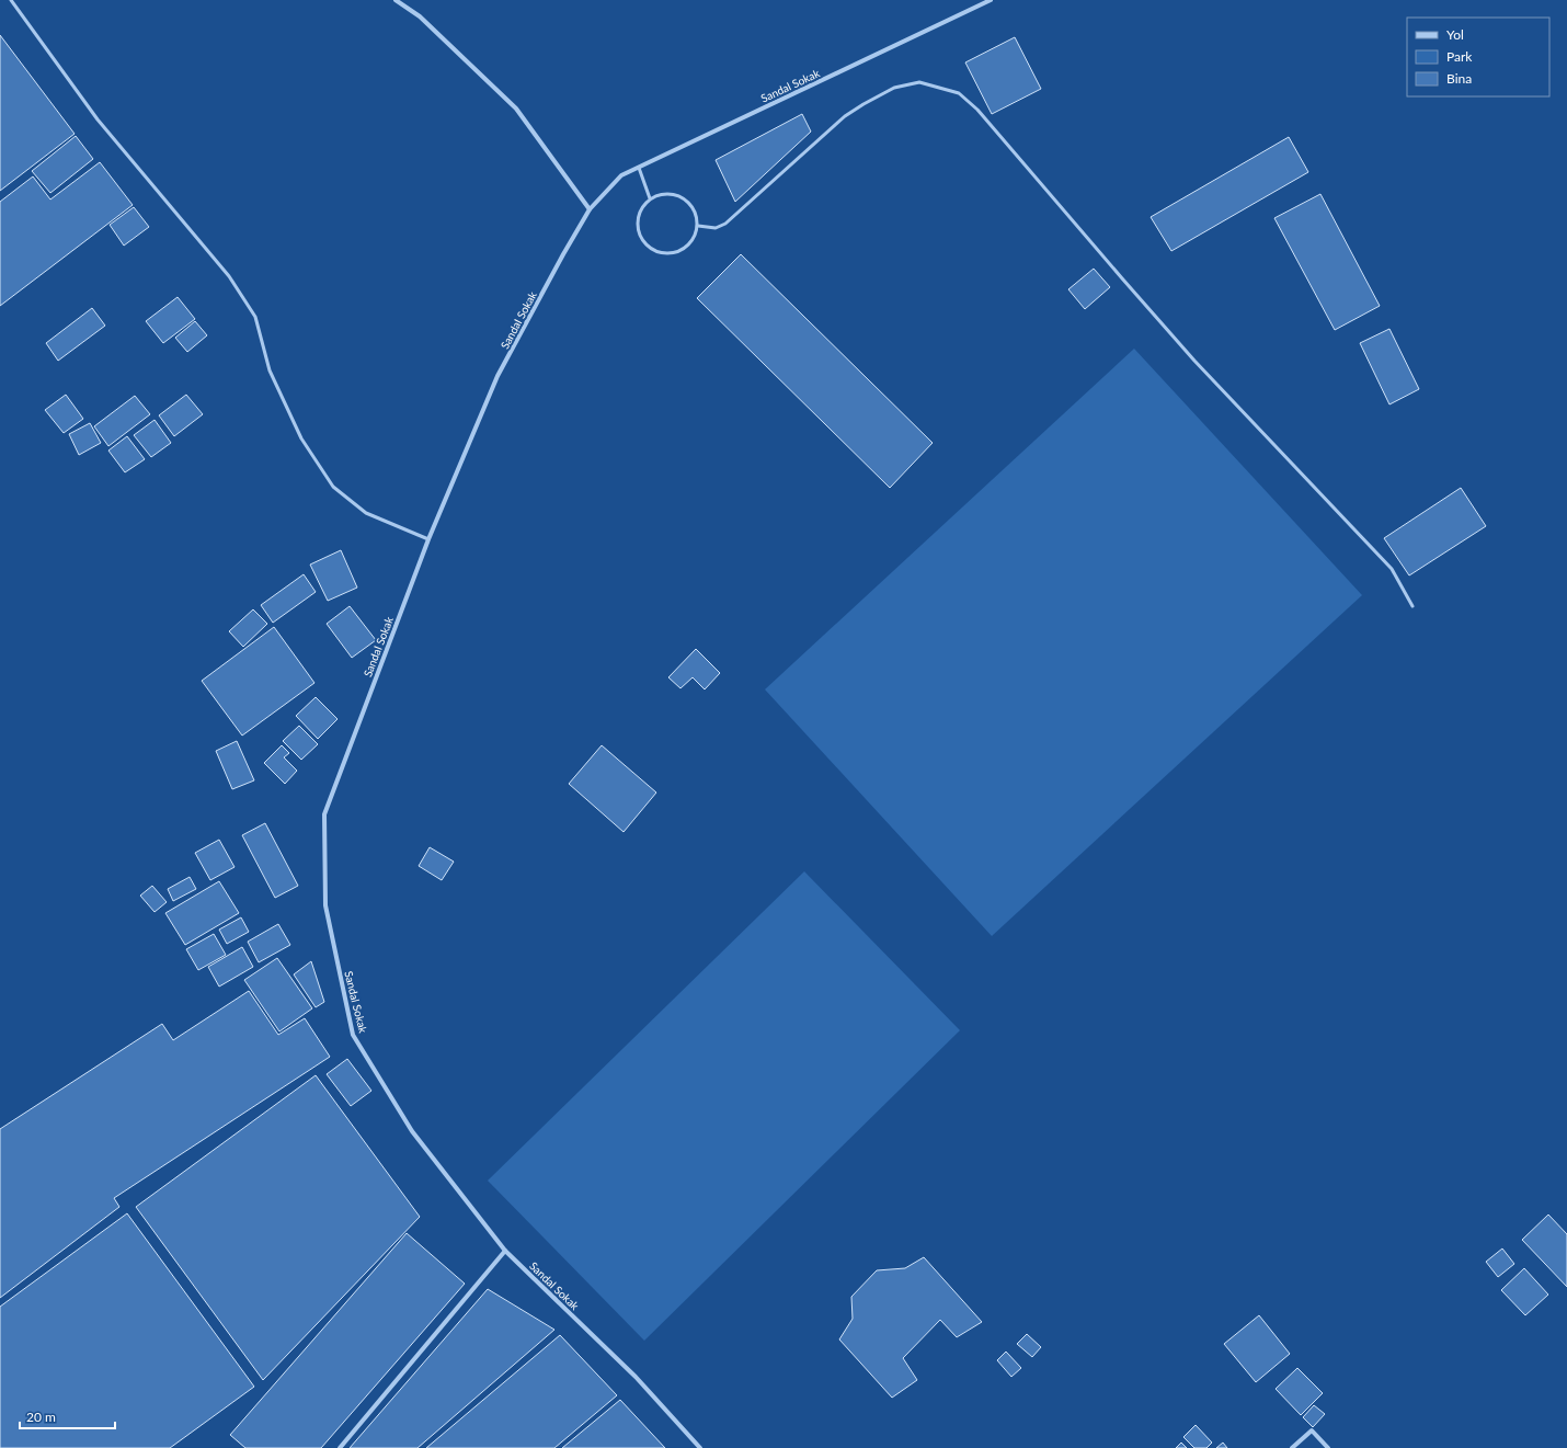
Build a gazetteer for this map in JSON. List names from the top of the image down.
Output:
{
  "streets": {
    "street": ["Sandal Sokak"]
  },
  "legend": ["Yol", "Park", "Bina"],
  "scale_bar": "20 m"
}
